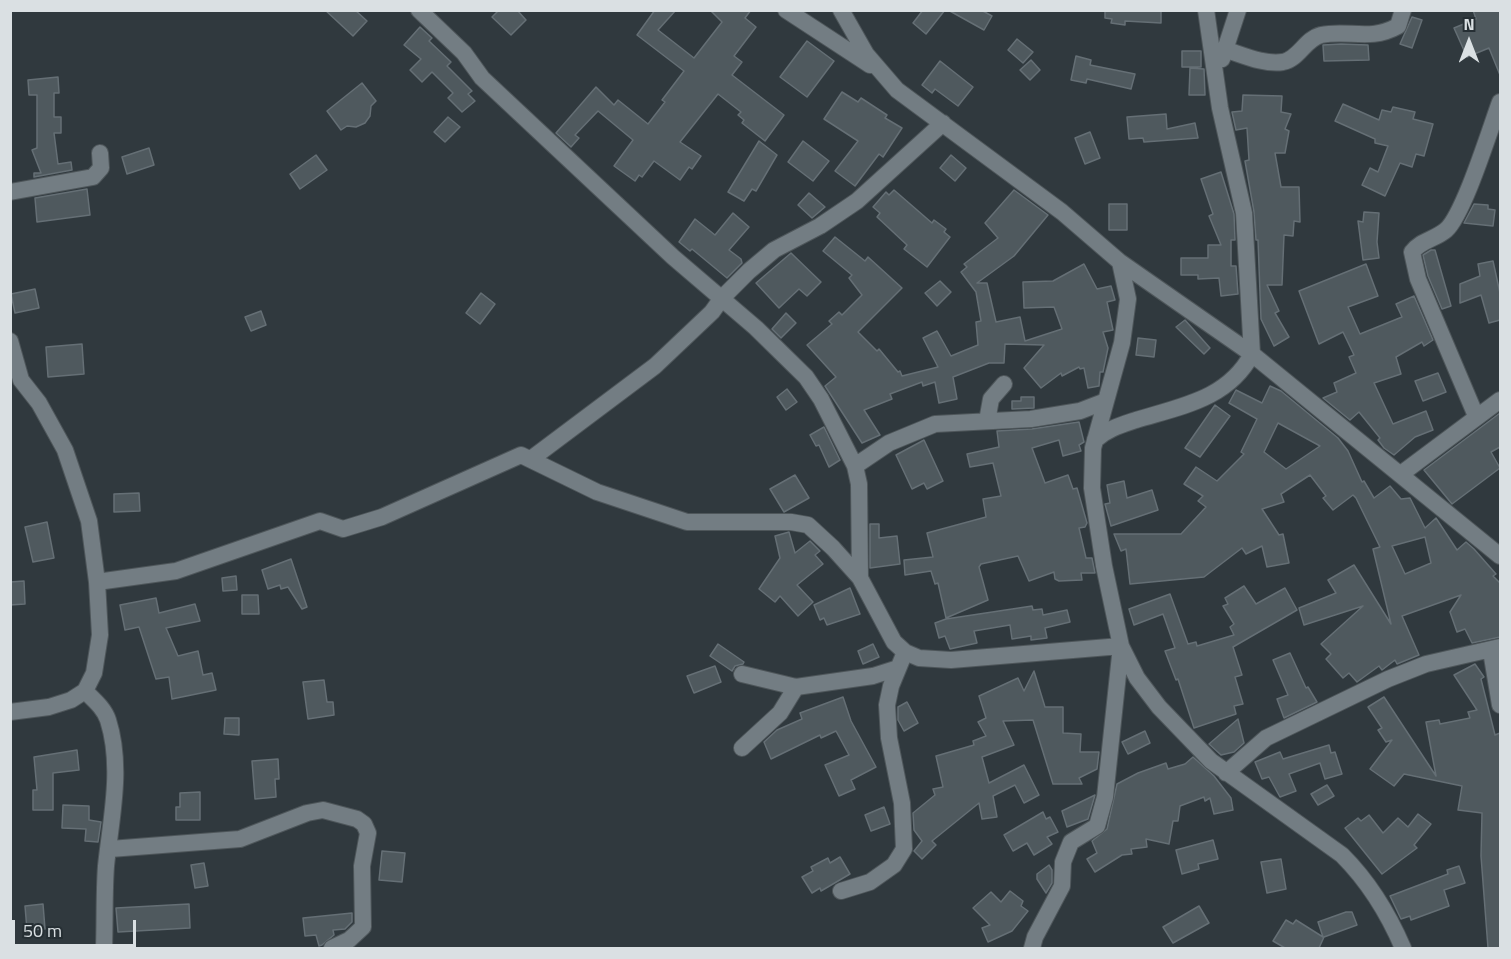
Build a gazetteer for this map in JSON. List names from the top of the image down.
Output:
{
  "scale_bar": "50 m",
  "north": "top"
}
